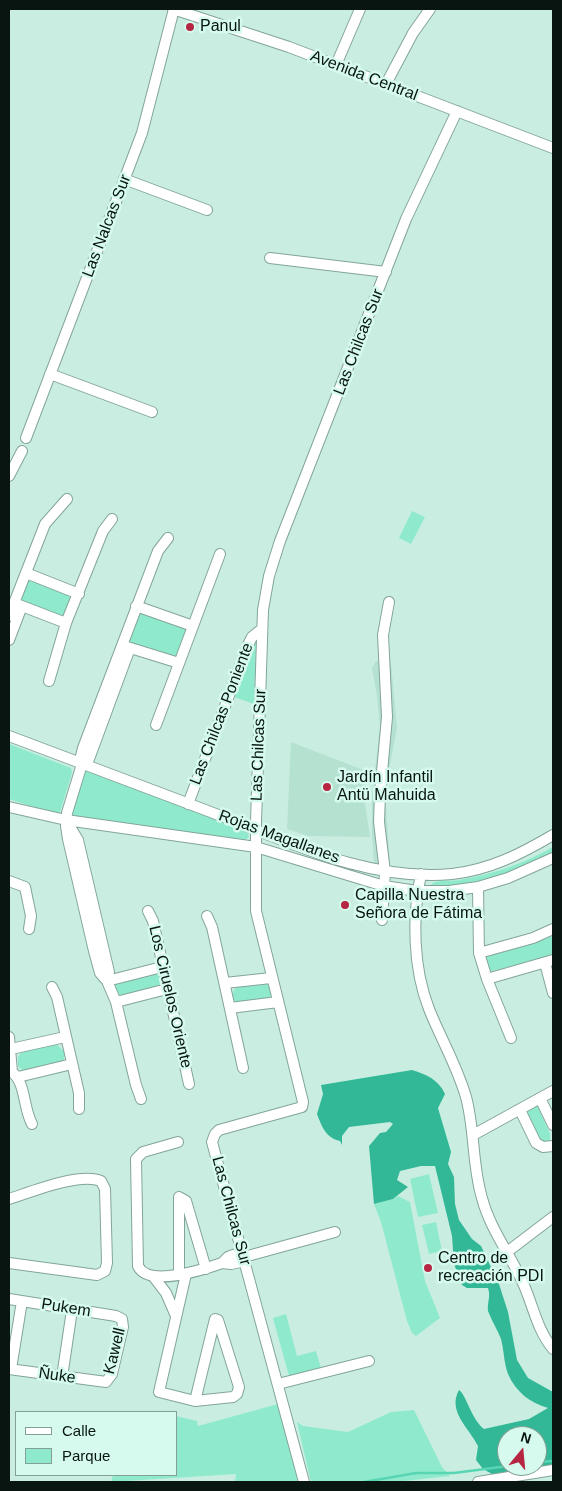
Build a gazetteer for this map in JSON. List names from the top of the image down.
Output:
{
  "streets": {
    "street": [
      "Avenida Central",
      "Las Nalcas Sur",
      "Las Chilcas Sur",
      "Las Chilcas Poniente",
      "Rojas Magallanes",
      "Los Ciruelos Oriente",
      "Pukem",
      "Kawell",
      "Ñuke"
    ]
  },
  "crossings": [
    ["Avenida Central", "Las Nalcas Sur"],
    ["Avenida Central", "Las Chilcas Sur"],
    ["Las Chilcas Sur", "Las Chilcas Poniente"],
    ["Las Chilcas Sur", "Rojas Magallanes"],
    ["Las Chilcas Poniente", "Rojas Magallanes"],
    ["Pukem", "Kawell"],
    ["Kawell", "Ñuke"]
  ],
  "places": [
    "Panul",
    "Jardín Infantil Antü Mahuida",
    "Capilla Nuestra Señora de Fátima",
    "Centro de recreación PDI"
  ],
  "legend": ["Calle", "Parque"],
  "north": "top"
}
